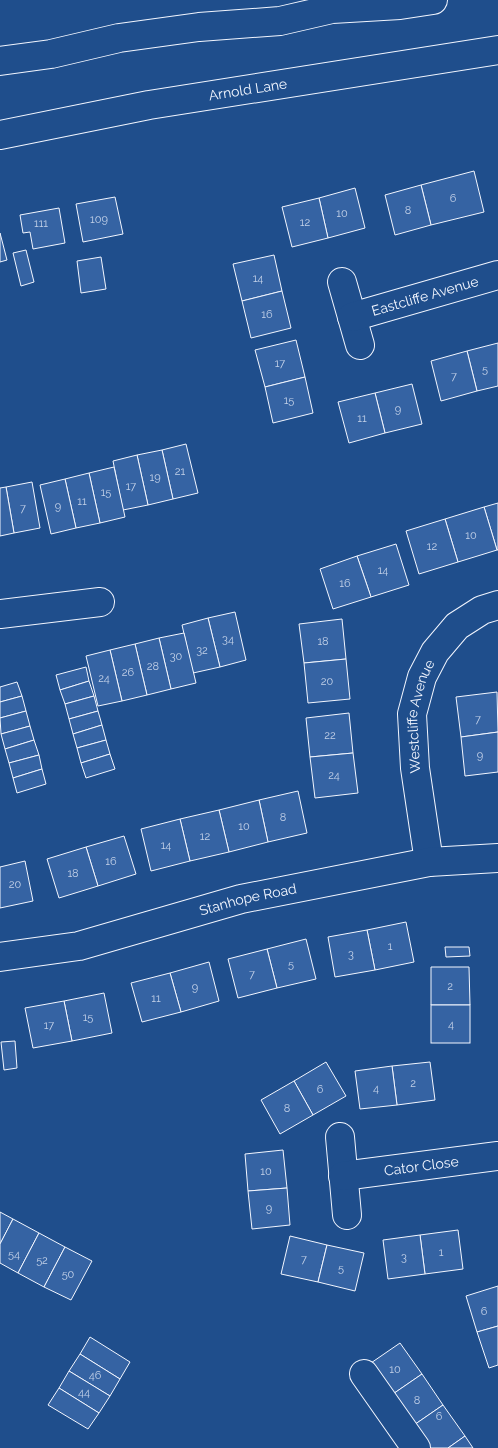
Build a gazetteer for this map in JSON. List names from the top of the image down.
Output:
{
  "streets": {
    "street": [
      "Arnold Lane",
      "Eastcliffe Avenue",
      "Westcliffe Avenue",
      "Stanhope Road",
      "Cator Close"
    ]
  },
  "crossings": [
    ["Westcliffe Avenue", "Stanhope Road"]
  ],
  "house_numbers": [
    "6",
    "8",
    "10",
    "109",
    "12",
    "111",
    "14",
    "16",
    "17",
    "5",
    "7",
    "15",
    "9",
    "11",
    "21",
    "19",
    "17",
    "15",
    "11",
    "9",
    "7",
    "10",
    "12",
    "14",
    "16",
    "34",
    "18",
    "32",
    "30",
    "28",
    "26",
    "24",
    "20",
    "7",
    "22",
    "9",
    "24",
    "8",
    "10",
    "12",
    "14",
    "16",
    "18",
    "20",
    "1",
    "3",
    "5",
    "7",
    "2",
    "9",
    "11",
    "15",
    "4",
    "17",
    "2",
    "4",
    "6",
    "8",
    "10",
    "9",
    "1",
    "54",
    "3",
    "7",
    "52",
    "5",
    "50",
    "6",
    "10",
    "46",
    "44",
    "8",
    "6"
  ]
}
